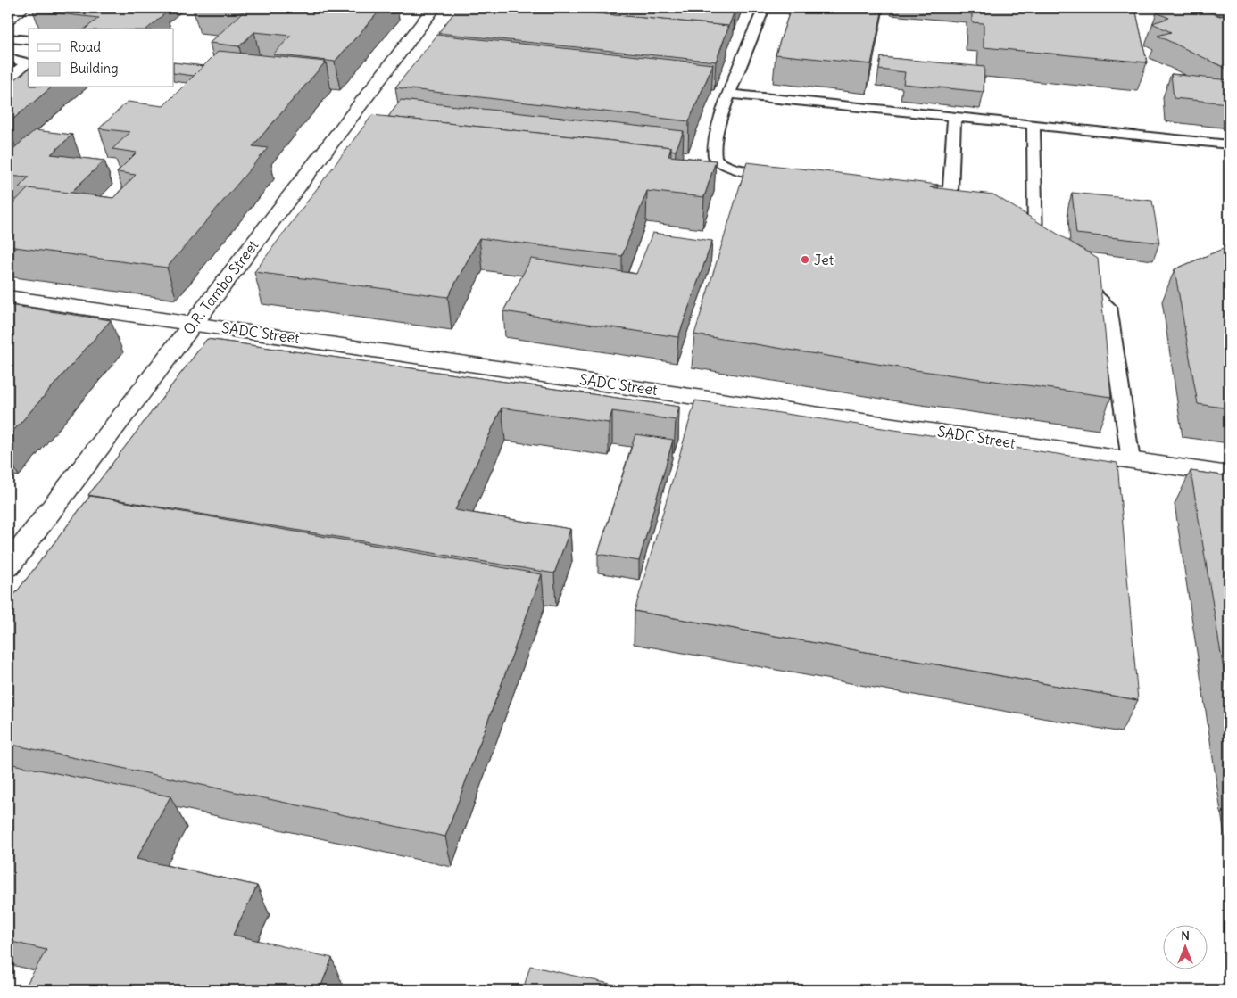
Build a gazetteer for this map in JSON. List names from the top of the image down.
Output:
{
  "streets": {
    "main road": ["O.R. Tambo Street", "SADC Street"]
  },
  "crossings": [
    ["O.R. Tambo Street", "SADC Street"]
  ],
  "places": ["Jet"],
  "legend": ["Road", "Building"],
  "north": "top"
}
